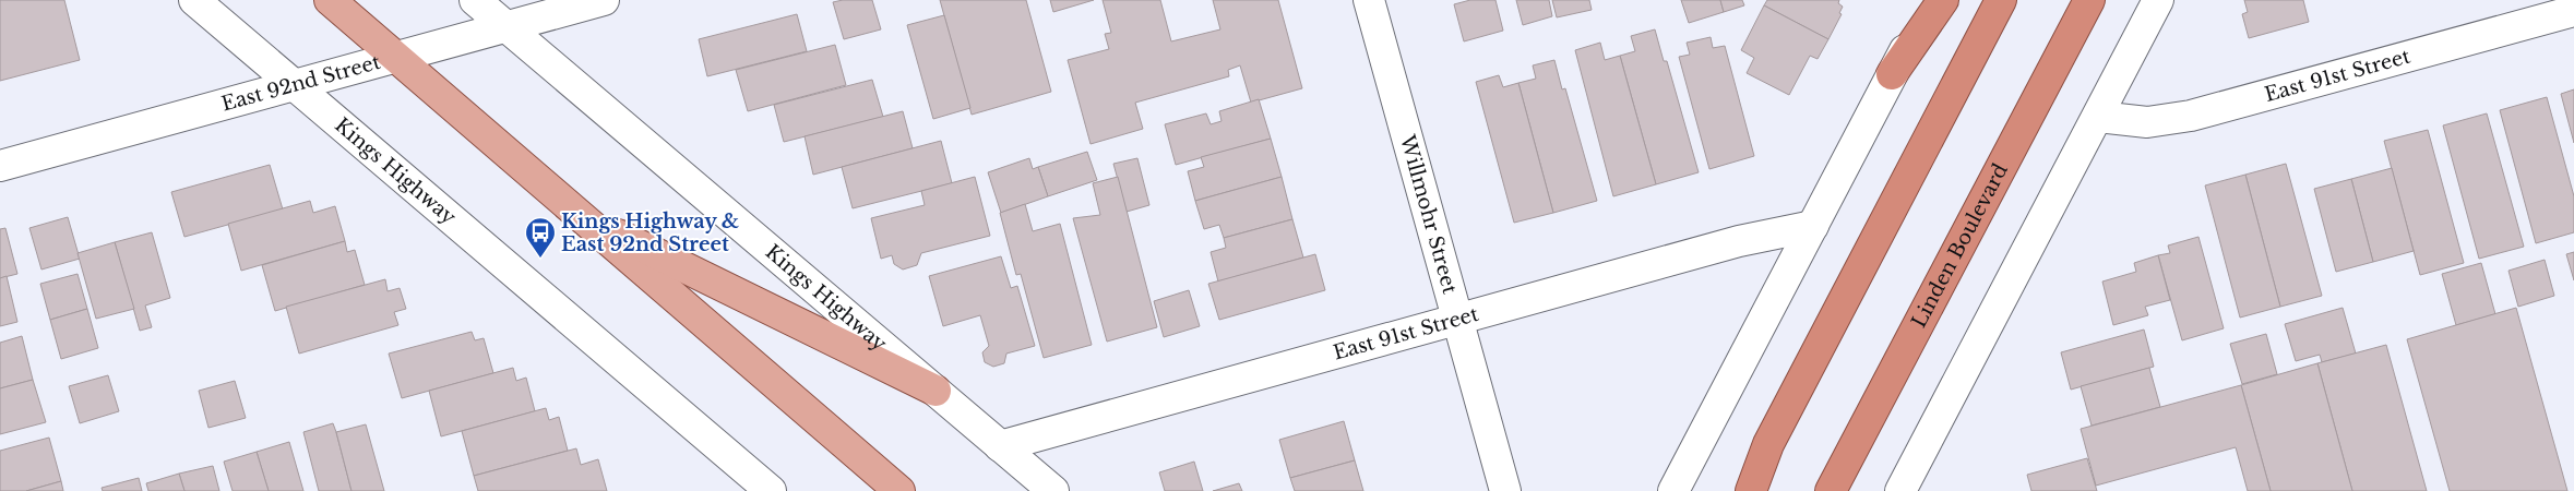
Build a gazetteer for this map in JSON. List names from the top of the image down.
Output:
{
  "streets": {
    "highway": ["Linden Boulevard"],
    "street": [
      "East 91st Street",
      "East 92nd Street",
      "Kings Highway",
      "Willmohr Street"
    ]
  },
  "crossings": [
    ["East 91st Street", "Kings Highway"],
    ["East 91st Street", "Willmohr Street"],
    ["East 92nd Street", "Kings Highway"]
  ],
  "places": {
    "bus stop": ["Kings Highway & East 92nd Street"]
  }
}
